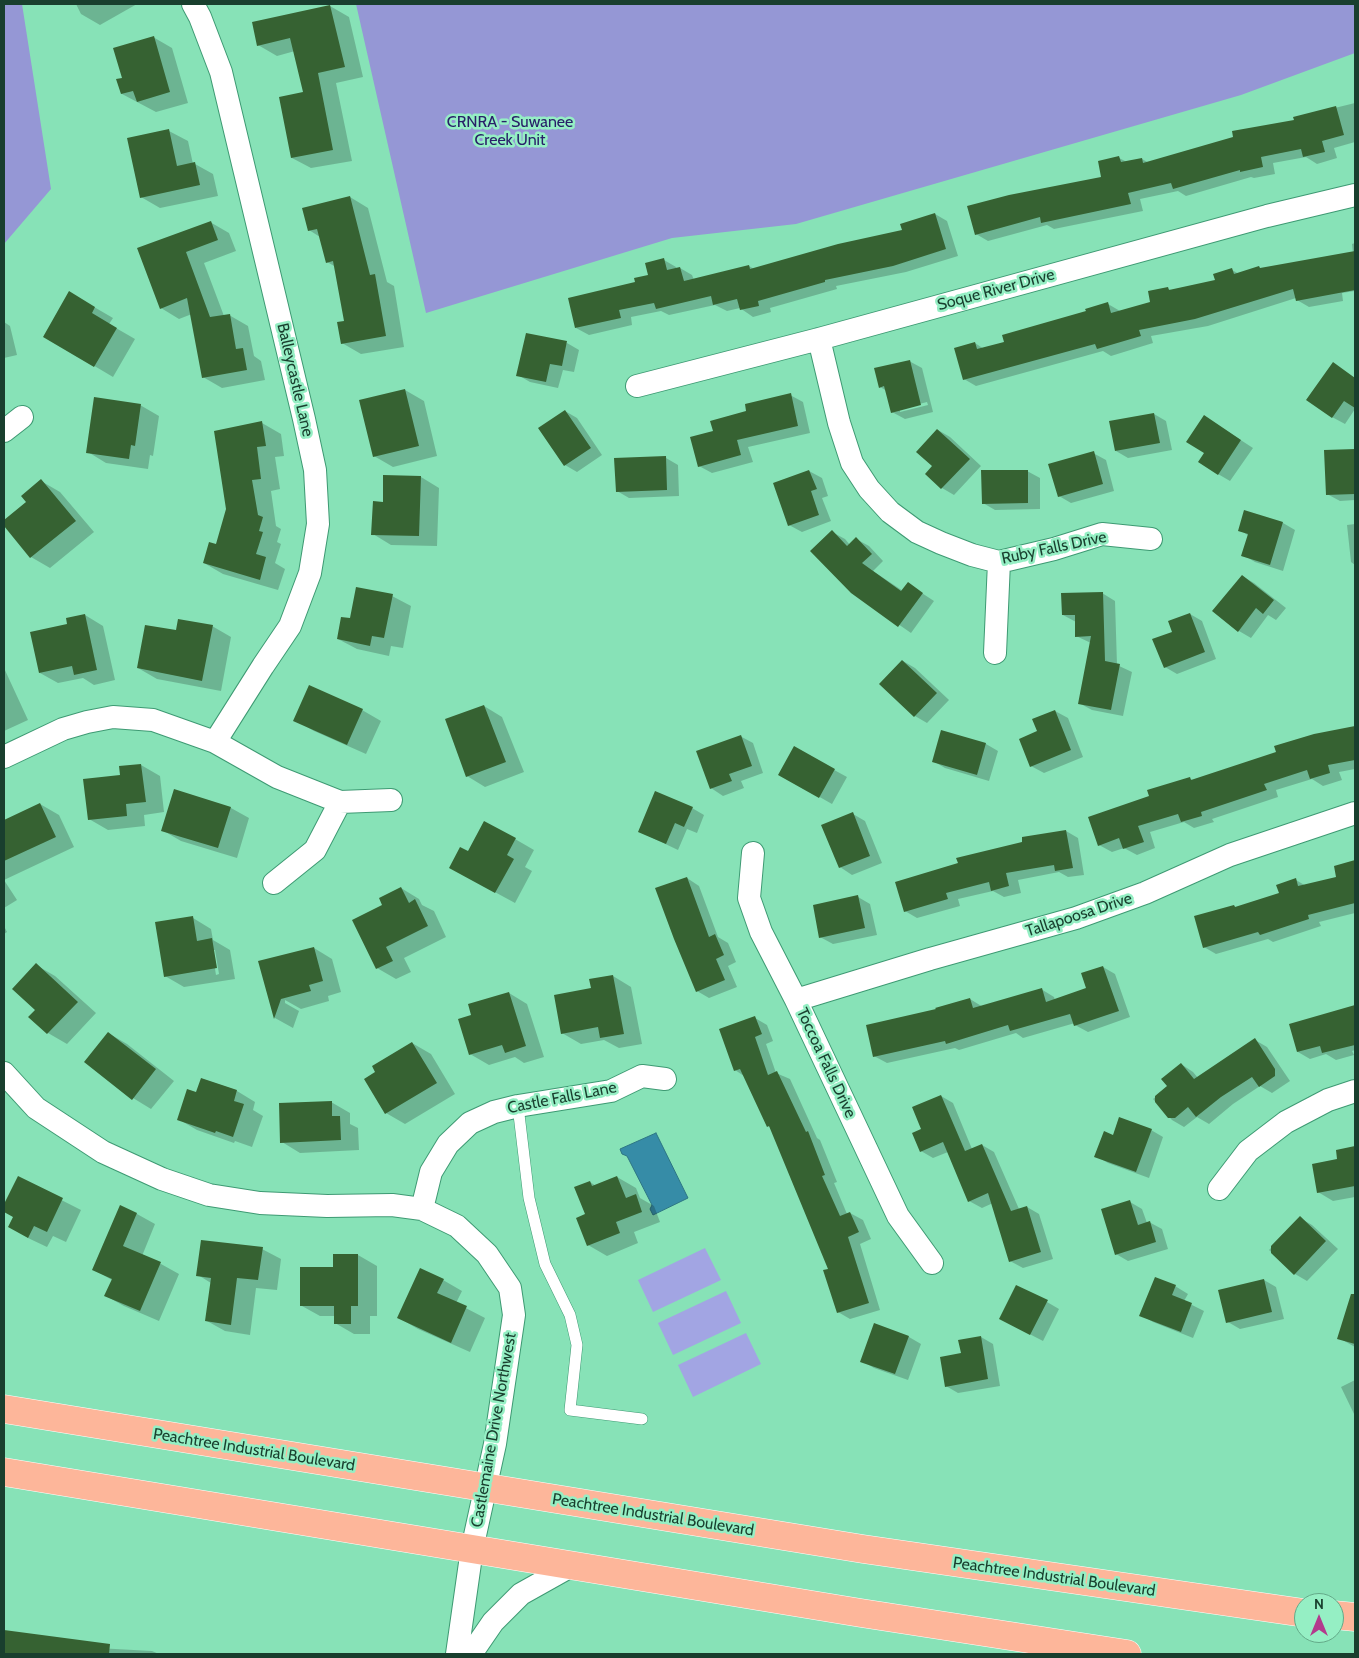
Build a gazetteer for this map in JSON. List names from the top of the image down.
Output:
{
  "streets": {
    "highway": ["Peachtree Industrial Boulevard"],
    "street": [
      "Soque River Drive",
      "Balleycastle Lane",
      "Ruby Falls Drive",
      "Tallapoosa Drive",
      "Toccoa Falls Drive",
      "Castle Falls Lane",
      "Castlemaine Drive Northwest"
    ]
  },
  "crossings": [
    ["Soque River Drive", "Ruby Falls Drive"],
    ["Tallapoosa Drive", "Toccoa Falls Drive"],
    ["Castle Falls Lane", "Castlemaine Drive Northwest"],
    ["Castlemaine Drive Northwest", "Peachtree Industrial Boulevard"]
  ],
  "parks": ["CRNRA - Suwanee Creek Unit"],
  "north": "top"
}
